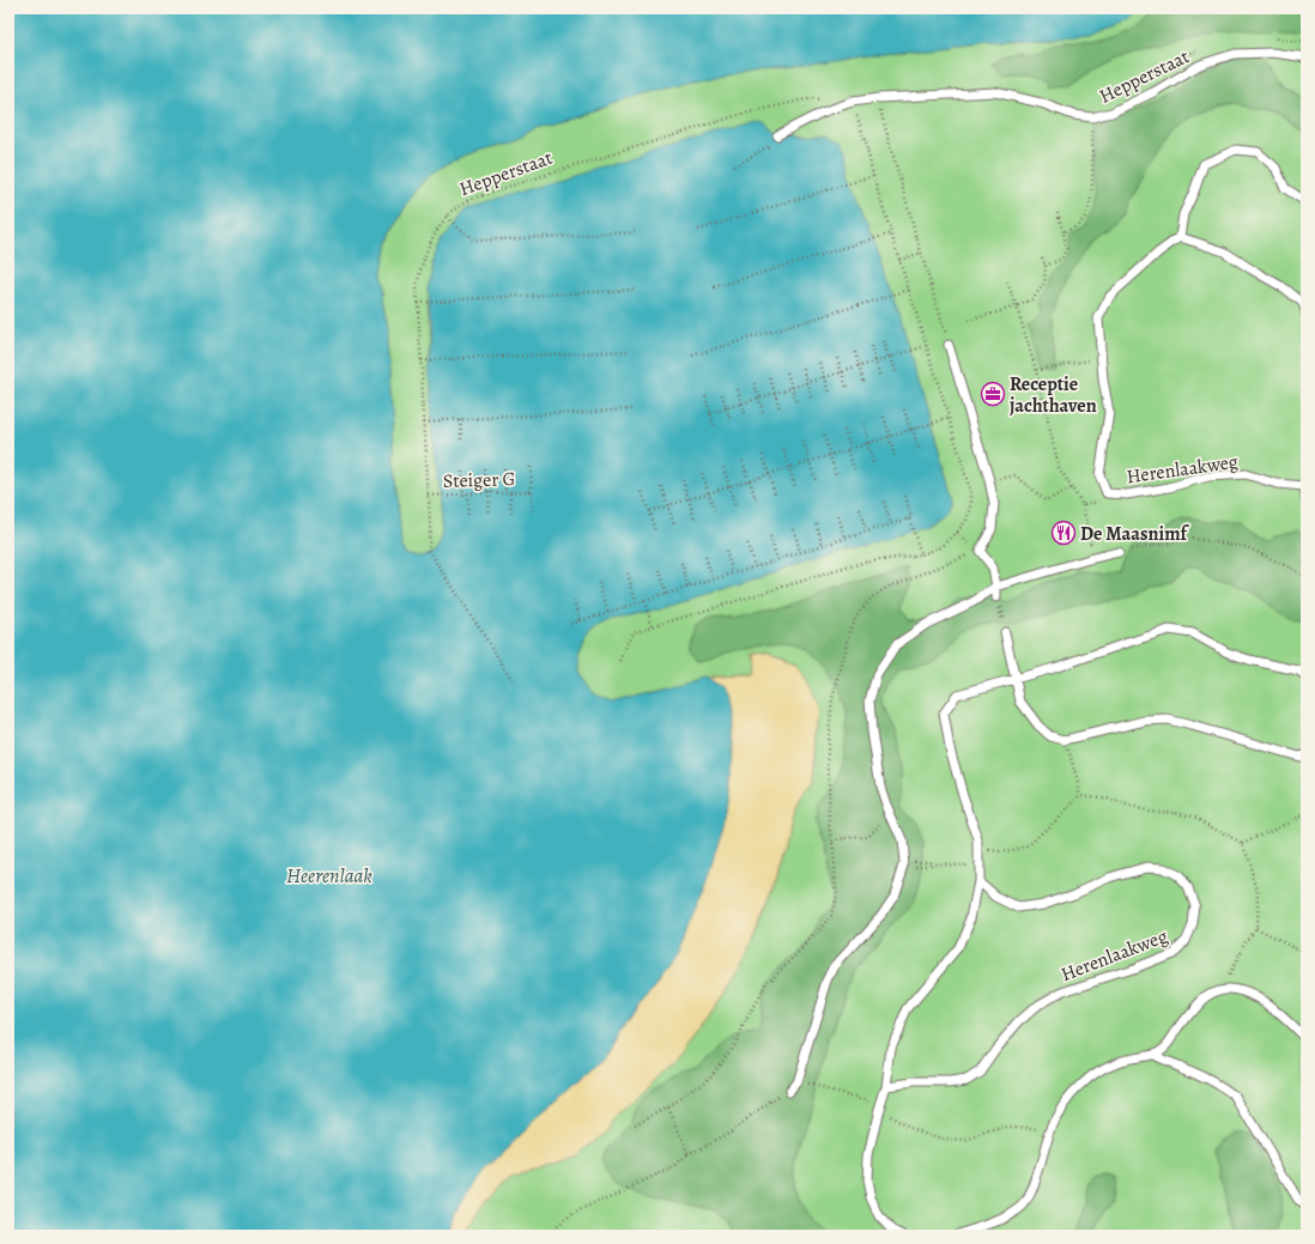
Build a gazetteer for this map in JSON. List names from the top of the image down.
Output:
{
  "streets": {
    "lane": ["Hepperstaat", "Herenlaakweg"],
    "path": ["Steiger G"]
  },
  "crossings": [
    ["Hepperstaat", "Steiger G"]
  ],
  "water": ["Heerenlaak"],
  "places": {
    "office": ["Receptie jachthaven"],
    "restaurant": ["De Maasnimf"]
  }
}
